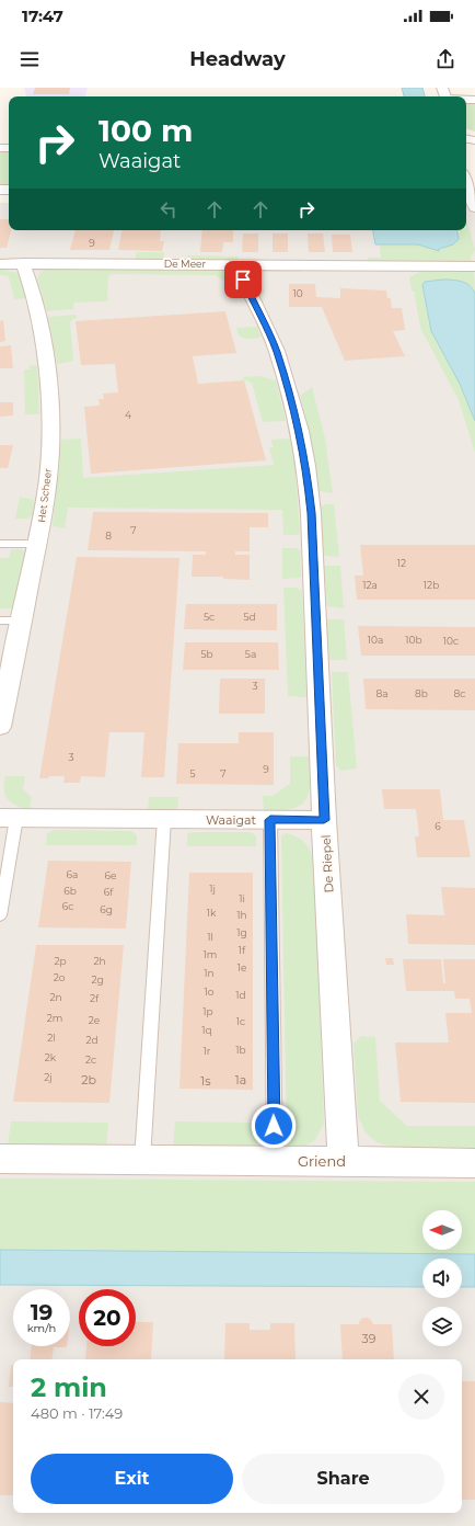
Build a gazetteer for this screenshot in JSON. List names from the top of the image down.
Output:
{
  "streets": {
    "street": [
      "De Meer",
      "Het Scheer",
      "Waaigat",
      "De Riepel",
      "Griend"
    ]
  },
  "crossings": [
    ["De Meer", "Het Scheer"],
    ["De Meer", "De Riepel"],
    ["Waaigat", "De Riepel"],
    ["De Riepel", "Griend"]
  ],
  "house_numbers": [
    "9",
    "10",
    "4",
    "7",
    "8",
    "12",
    "12a",
    "12b",
    "5c",
    "5d",
    "10a",
    "10b",
    "10c",
    "5b",
    "5a",
    "3",
    "8a",
    "8b",
    "8c",
    "3",
    "9",
    "5",
    "7",
    "6",
    "6a",
    "6e",
    "1j",
    "6b",
    "6f",
    "1i",
    "6c",
    "6g",
    "1k",
    "1h",
    "1g",
    "1l",
    "1f",
    "1m",
    "2p",
    "2h",
    "1e",
    "1n",
    "2o",
    "2g",
    "1o",
    "1d",
    "2n",
    "2f",
    "1p",
    "2m",
    "2e",
    "1c",
    "1q",
    "2l",
    "2d",
    "1b",
    "1r",
    "2k",
    "2c",
    "2j",
    "2b",
    "1a",
    "1s",
    "39"
  ],
  "north": "left",
  "page": {
    "status": "17:47",
    "header": "Headway",
    "turn": ["100 m", "Waaigat"],
    "speed": "19 km/h",
    "limit": "20",
    "heading": ["2 min", "480 m · 17:49"],
    "buttons": ["Exit", "Share"]
  }
}
